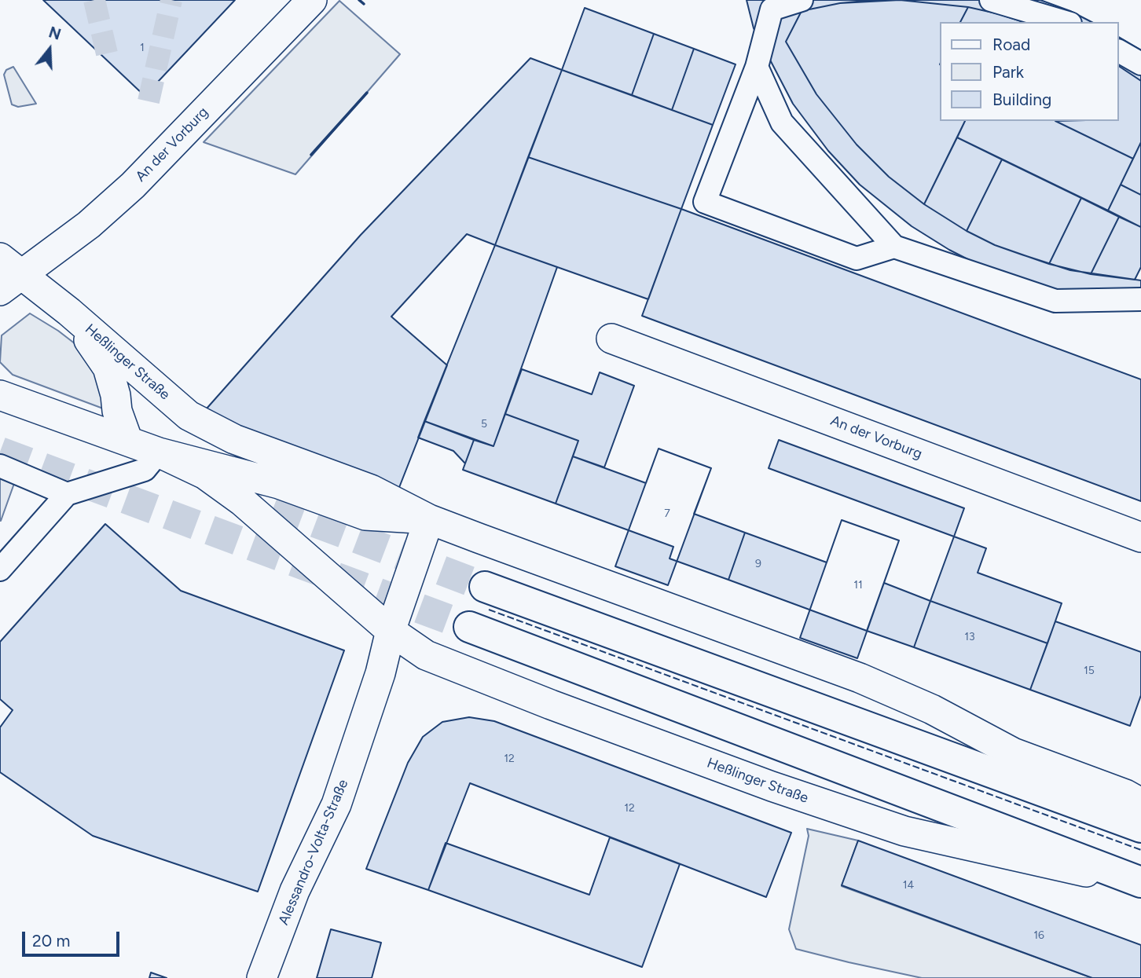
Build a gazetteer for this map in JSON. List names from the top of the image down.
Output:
{
  "streets": {
    "main road": ["Heßlinger Straße"],
    "street": ["An der Vorburg", "Alessandro-Volta-Straße"]
  },
  "crossings": [
    ["An der Vorburg", "Heßlinger Straße"],
    ["Heßlinger Straße", "Alessandro-Volta-Straße"]
  ],
  "house_numbers": [
    "1",
    "5",
    "7",
    "9",
    "11",
    "13",
    "15",
    "12",
    "12",
    "14",
    "16"
  ],
  "legend": ["Road", "Park", "Building"],
  "scale_bar": "20 m",
  "north": "top"
}
